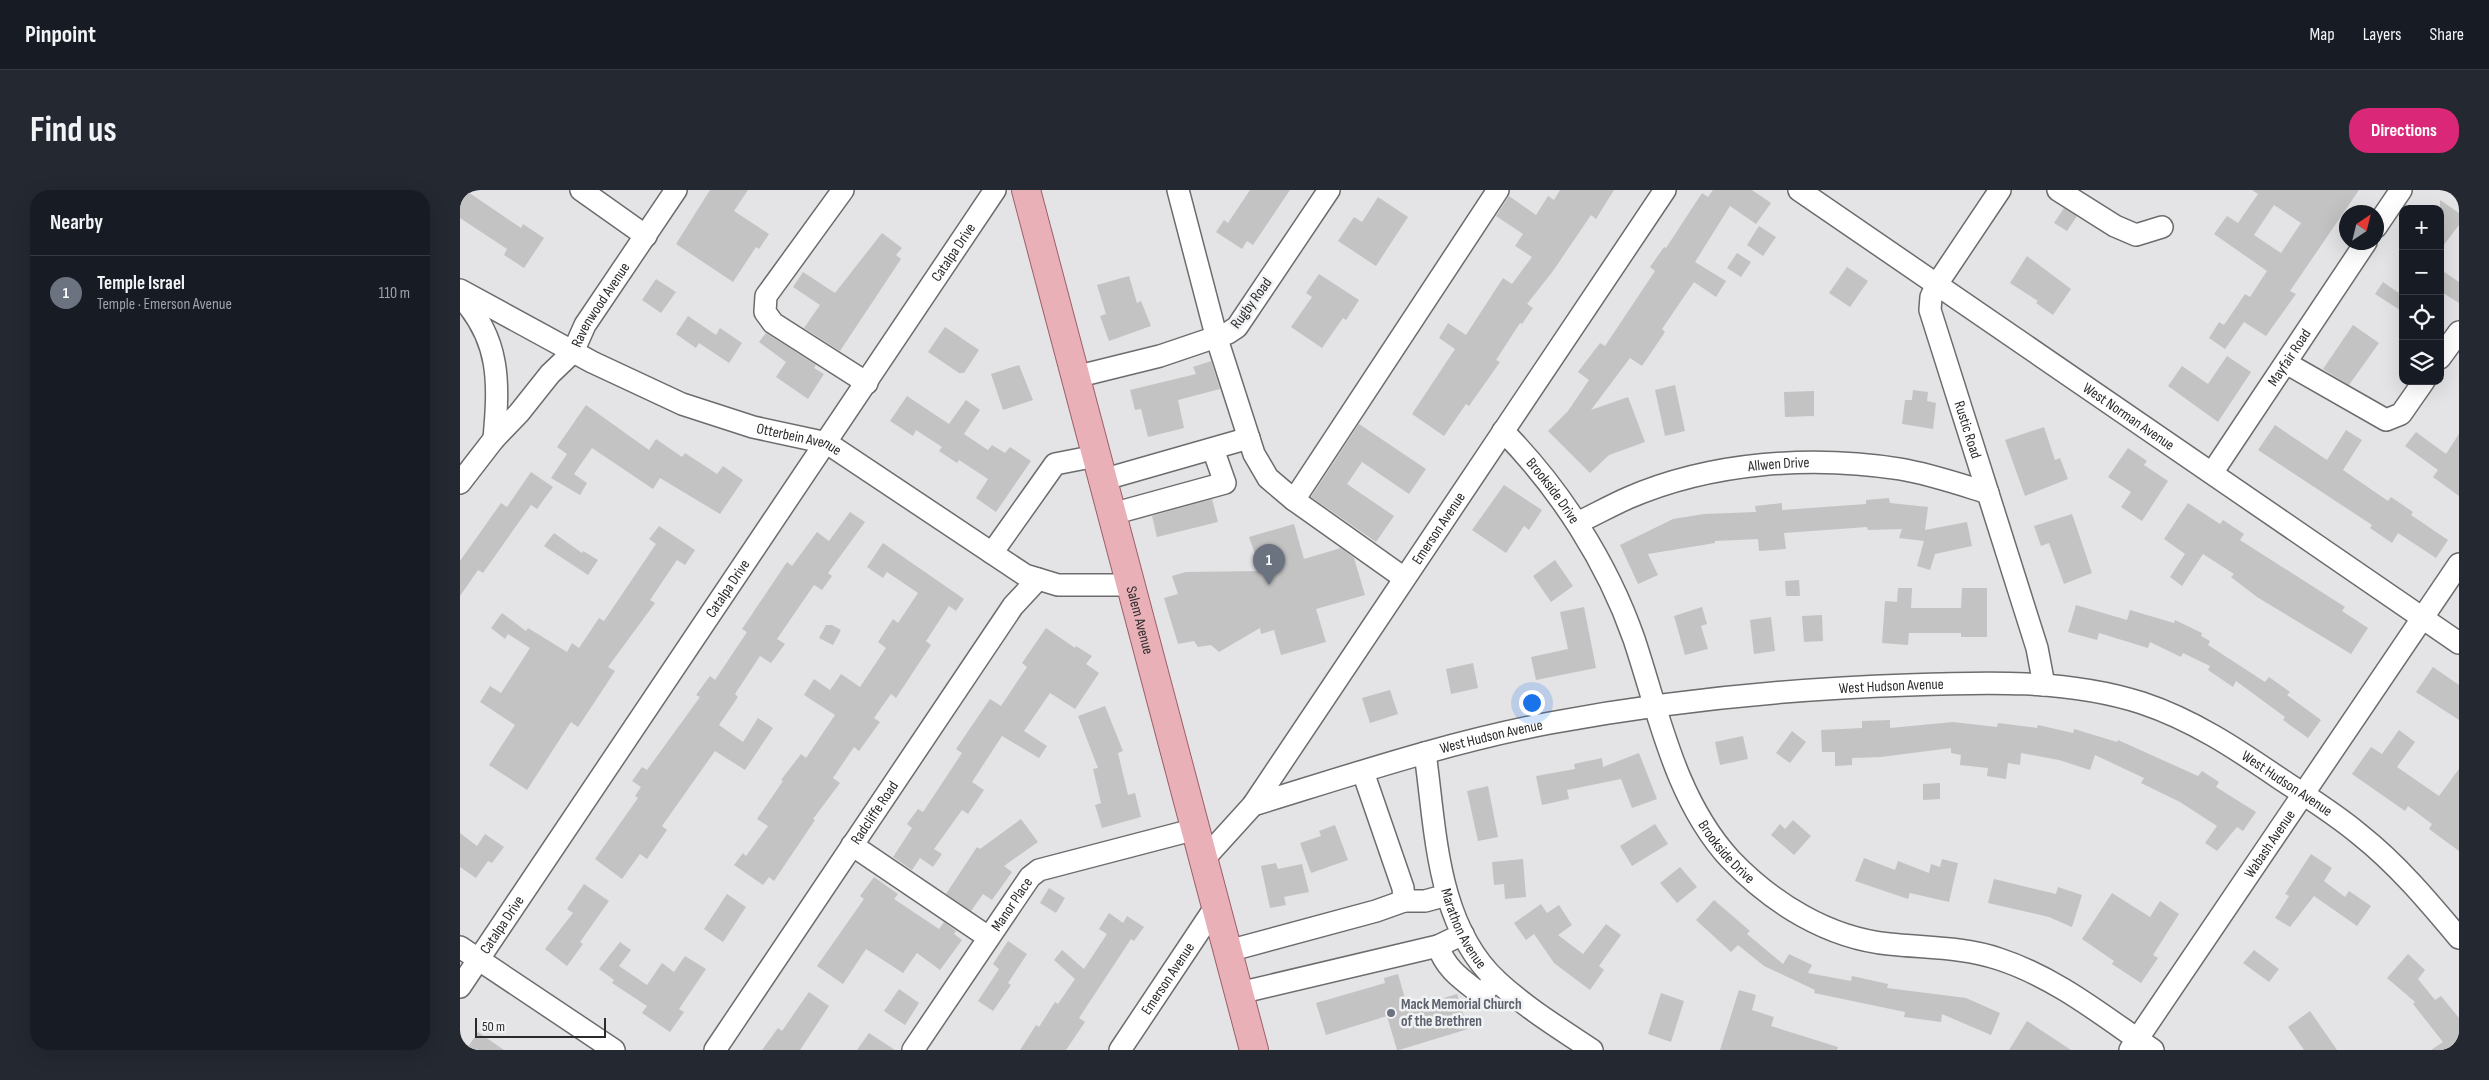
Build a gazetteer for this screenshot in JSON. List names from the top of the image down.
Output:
{
  "streets": {
    "main road": ["Salem Avenue"],
    "street": [
      "Catalpa Drive",
      "Rugby Road",
      "Ravenwood Avenue",
      "Mayfair Road",
      "West Norman Avenue",
      "Rustic Road",
      "Otterbein Avenue",
      "Allwen Drive",
      "Brookside Drive",
      "Emerson Avenue",
      "West Hudson Avenue",
      "Radcliffe Road",
      "Wabash Avenue",
      "Manor Place",
      "Marathon Avenue"
    ]
  },
  "crossings": [
    ["Catalpa Drive", "Otterbein Avenue"],
    ["Rugby Road", "Salem Avenue"],
    ["Ravenwood Avenue", "Otterbein Avenue"],
    ["Mayfair Road", "West Norman Avenue"],
    ["West Norman Avenue", "Rustic Road"],
    ["West Norman Avenue", "Wabash Avenue"],
    ["Rustic Road", "Allwen Drive"],
    ["Rustic Road", "West Hudson Avenue"],
    ["Otterbein Avenue", "Salem Avenue"],
    ["Otterbein Avenue", "Radcliffe Road"],
    ["Allwen Drive", "Brookside Drive"],
    ["Brookside Drive", "Emerson Avenue"],
    ["Brookside Drive", "West Hudson Avenue"],
    ["Brookside Drive", "Wabash Avenue"],
    ["Emerson Avenue", "Salem Avenue"],
    ["Emerson Avenue", "West Hudson Avenue"],
    ["Salem Avenue", "Manor Place"],
    ["West Hudson Avenue", "Wabash Avenue"],
    ["West Hudson Avenue", "Marathon Avenue"]
  ],
  "places": ["Mack Memorial Church of the Brethren"],
  "scale_bar": "50 m",
  "north": "top right",
  "page": {
    "header": "Pinpoint",
    "nav": ["Map", "Layers", "Share"],
    "buttons": "Directions",
    "title": "Find us",
    "heading": "Nearby",
    "map_buttons": ["+", "−"],
    "list": [
      {
        "mark": "1",
        "name": "Temple Israel",
        "note": "Temple · Emerson Avenue",
        "value": "110 m"
      }
    ],
    "pins": "1",
    "scale": "50 m"
  }
}
